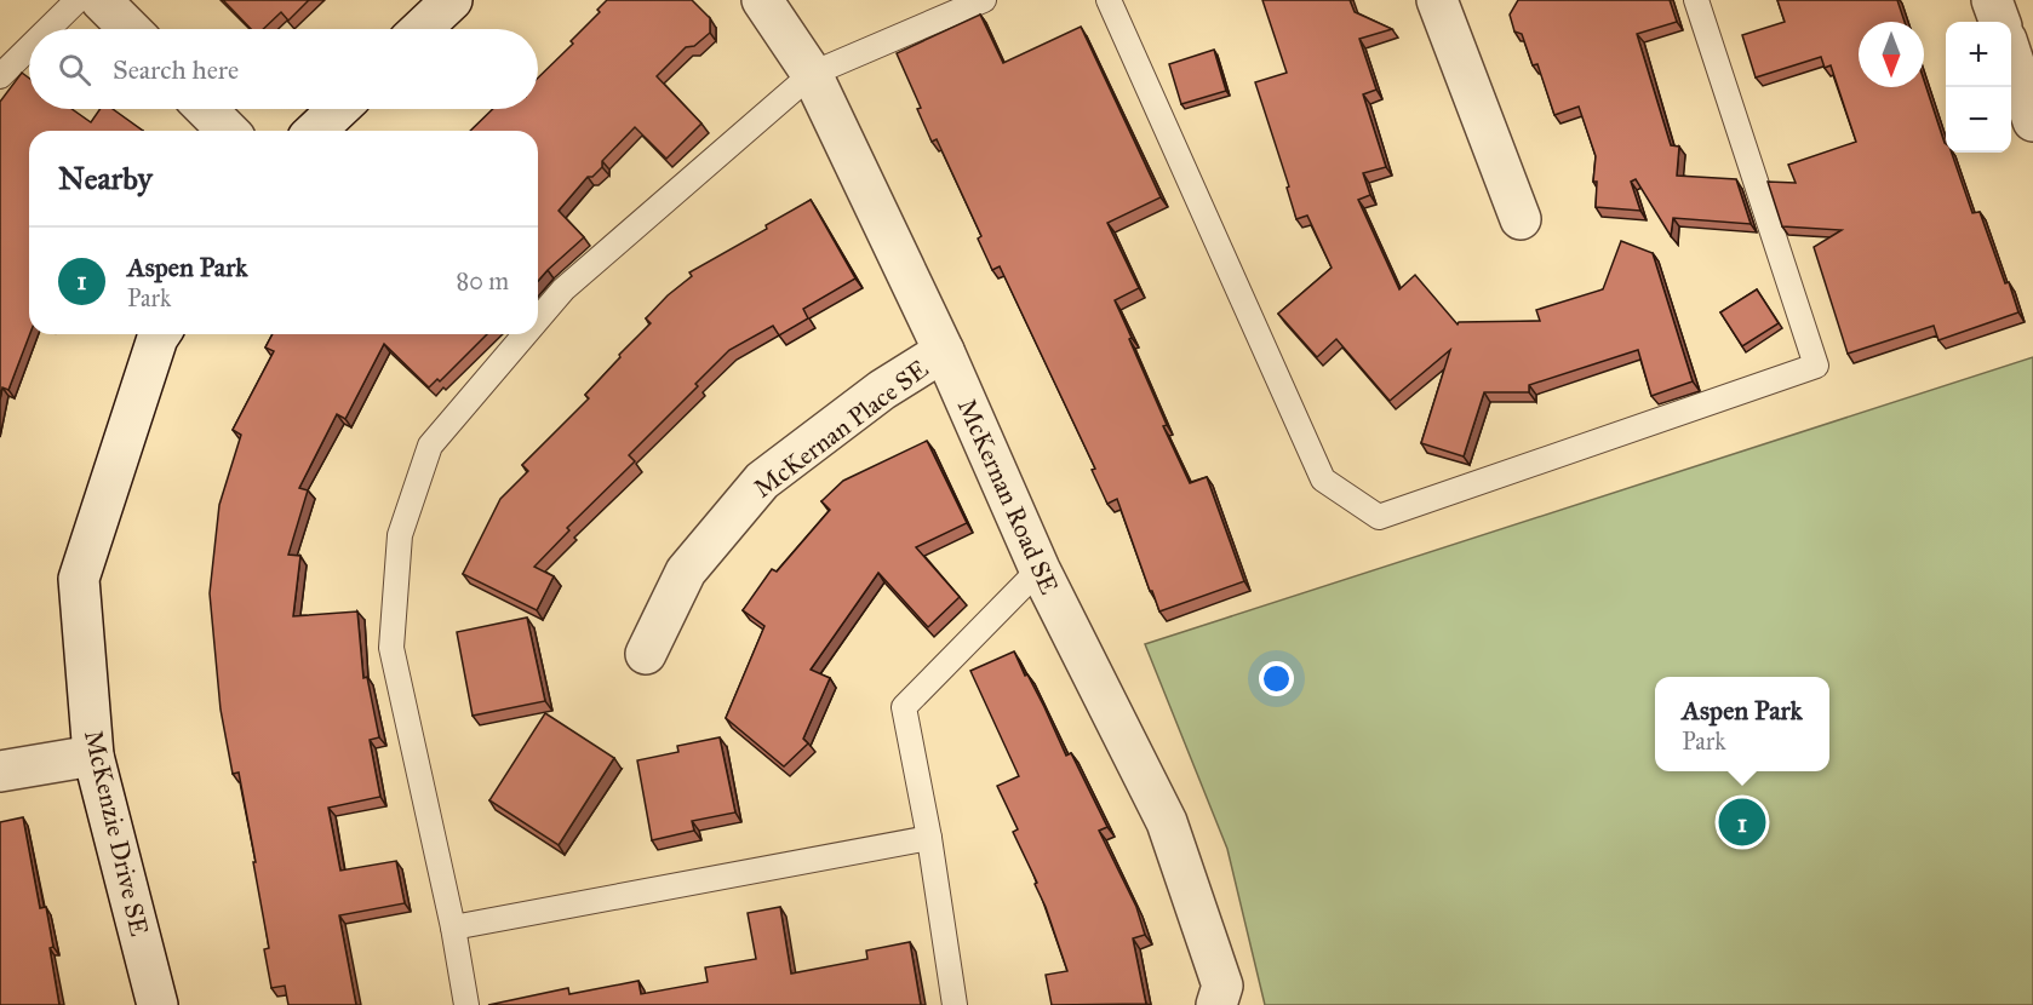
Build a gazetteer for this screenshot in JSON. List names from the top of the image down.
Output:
{
  "streets": {
    "street": ["McKernan Place SE", "McKernan Road SE", "McKenzie Drive SE"]
  },
  "crossings": [
    ["McKernan Place SE", "McKernan Road SE"]
  ],
  "north": "bottom",
  "page": {
    "map_buttons": ["+", "−"],
    "search": "Search here",
    "heading": "Nearby",
    "list": [
      {
        "mark": "1",
        "name": "Aspen Park",
        "note": "Park",
        "value": "80 m"
      }
    ],
    "popup": ["Aspen Park", "Park"],
    "pins": "1"
  }
}
